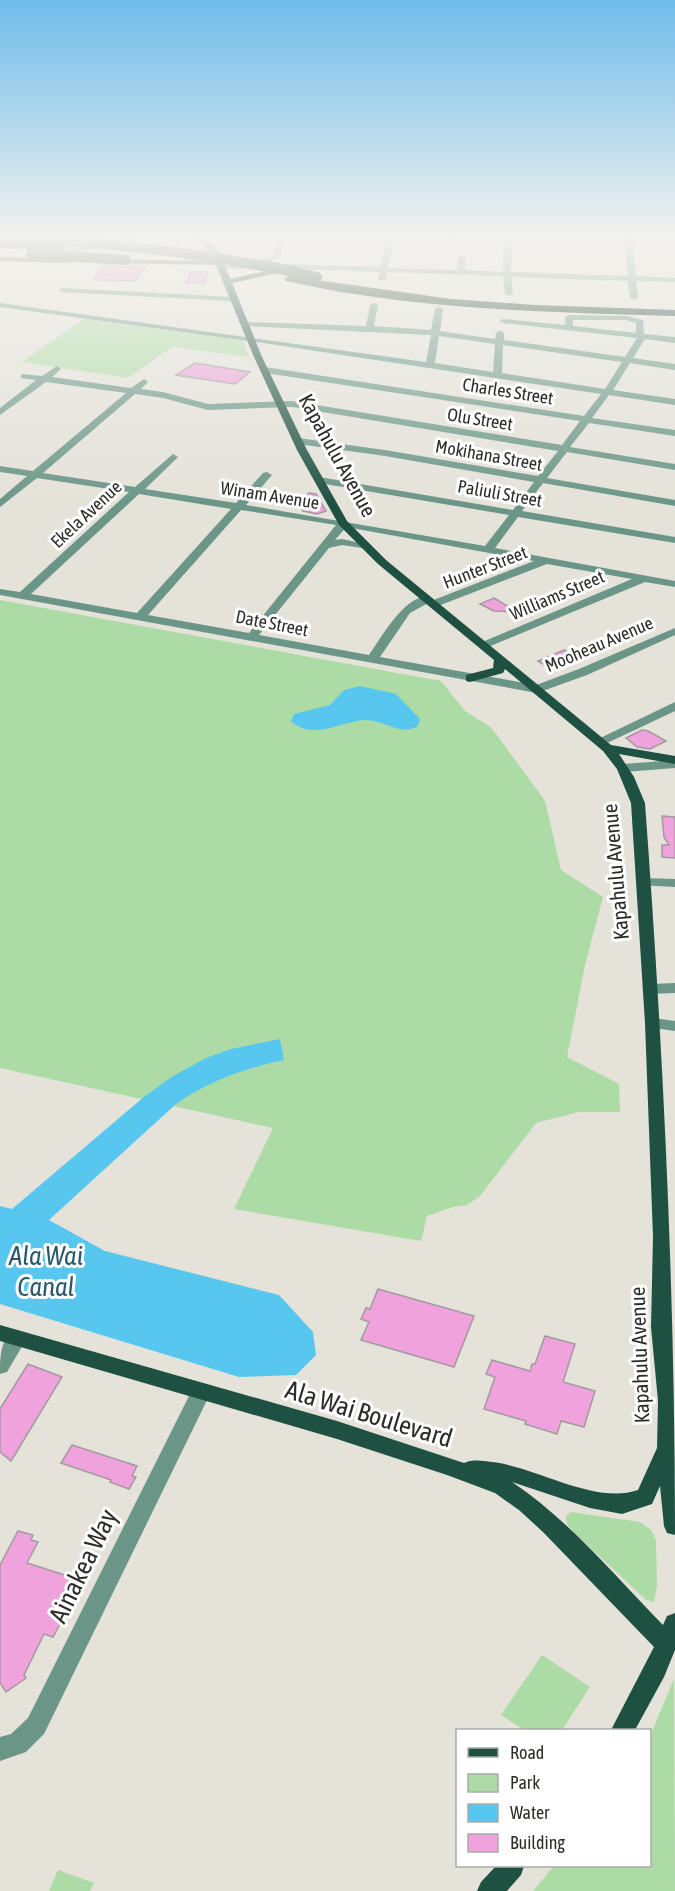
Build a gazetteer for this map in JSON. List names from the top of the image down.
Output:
{
  "streets": {
    "main road": ["Kapahulu Avenue", "Ala Wai Boulevard"],
    "street": [
      "Charles Street",
      "Olu Street",
      "Mokihana Street",
      "Paliuli Street",
      "Winam Avenue",
      "Ekela Avenue",
      "Hunter Street",
      "Williams Street",
      "Date Street",
      "Mooheau Avenue",
      "Ainakea Way"
    ]
  },
  "crossings": [
    ["Charles Street", "Kapahulu Avenue"],
    ["Olu Street", "Kapahulu Avenue"],
    ["Kapahulu Avenue", "Mokihana Street"],
    ["Kapahulu Avenue", "Paliuli Street"],
    ["Kapahulu Avenue", "Winam Avenue"],
    ["Kapahulu Avenue", "Hunter Street"],
    ["Kapahulu Avenue", "Williams Street"],
    ["Kapahulu Avenue", "Date Street"],
    ["Kapahulu Avenue", "Mooheau Avenue"],
    ["Winam Avenue", "Ekela Avenue"],
    ["Winam Avenue", "Hunter Street"],
    ["Winam Avenue", "Williams Street"],
    ["Ekela Avenue", "Date Street"],
    ["Hunter Street", "Date Street"],
    ["Date Street", "Mooheau Avenue"],
    ["Ala Wai Boulevard", "Ainakea Way"]
  ],
  "water": ["Ala Wai Canal"],
  "legend": [
    "Road",
    "Park",
    "Water",
    "Building"
  ]
}
